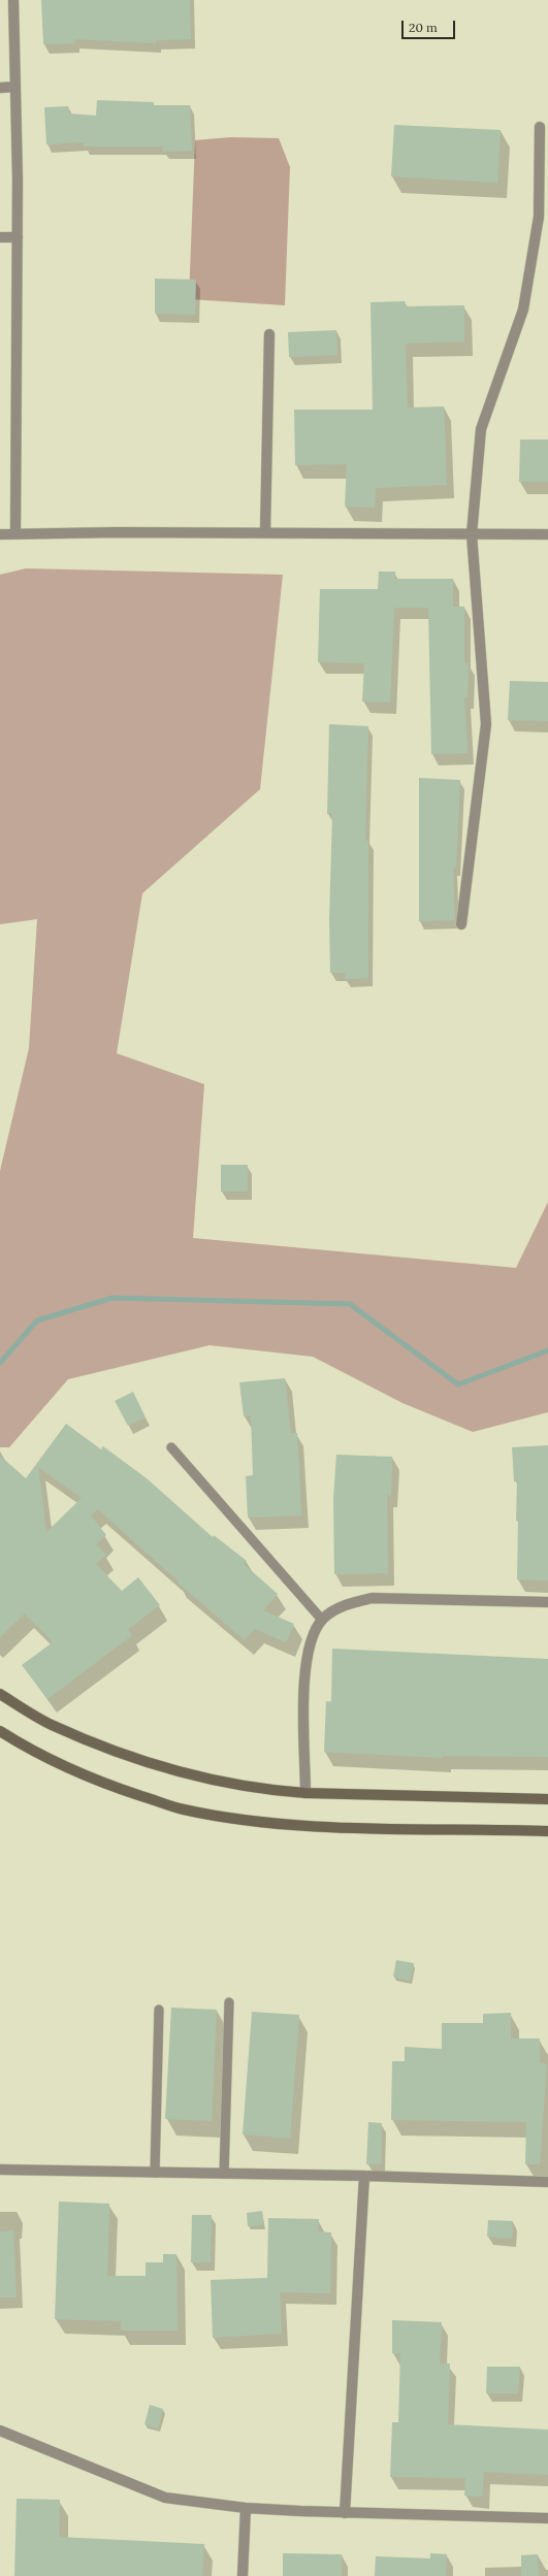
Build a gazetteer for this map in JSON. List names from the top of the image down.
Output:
{
  "scale_bar": "20 m"
}
